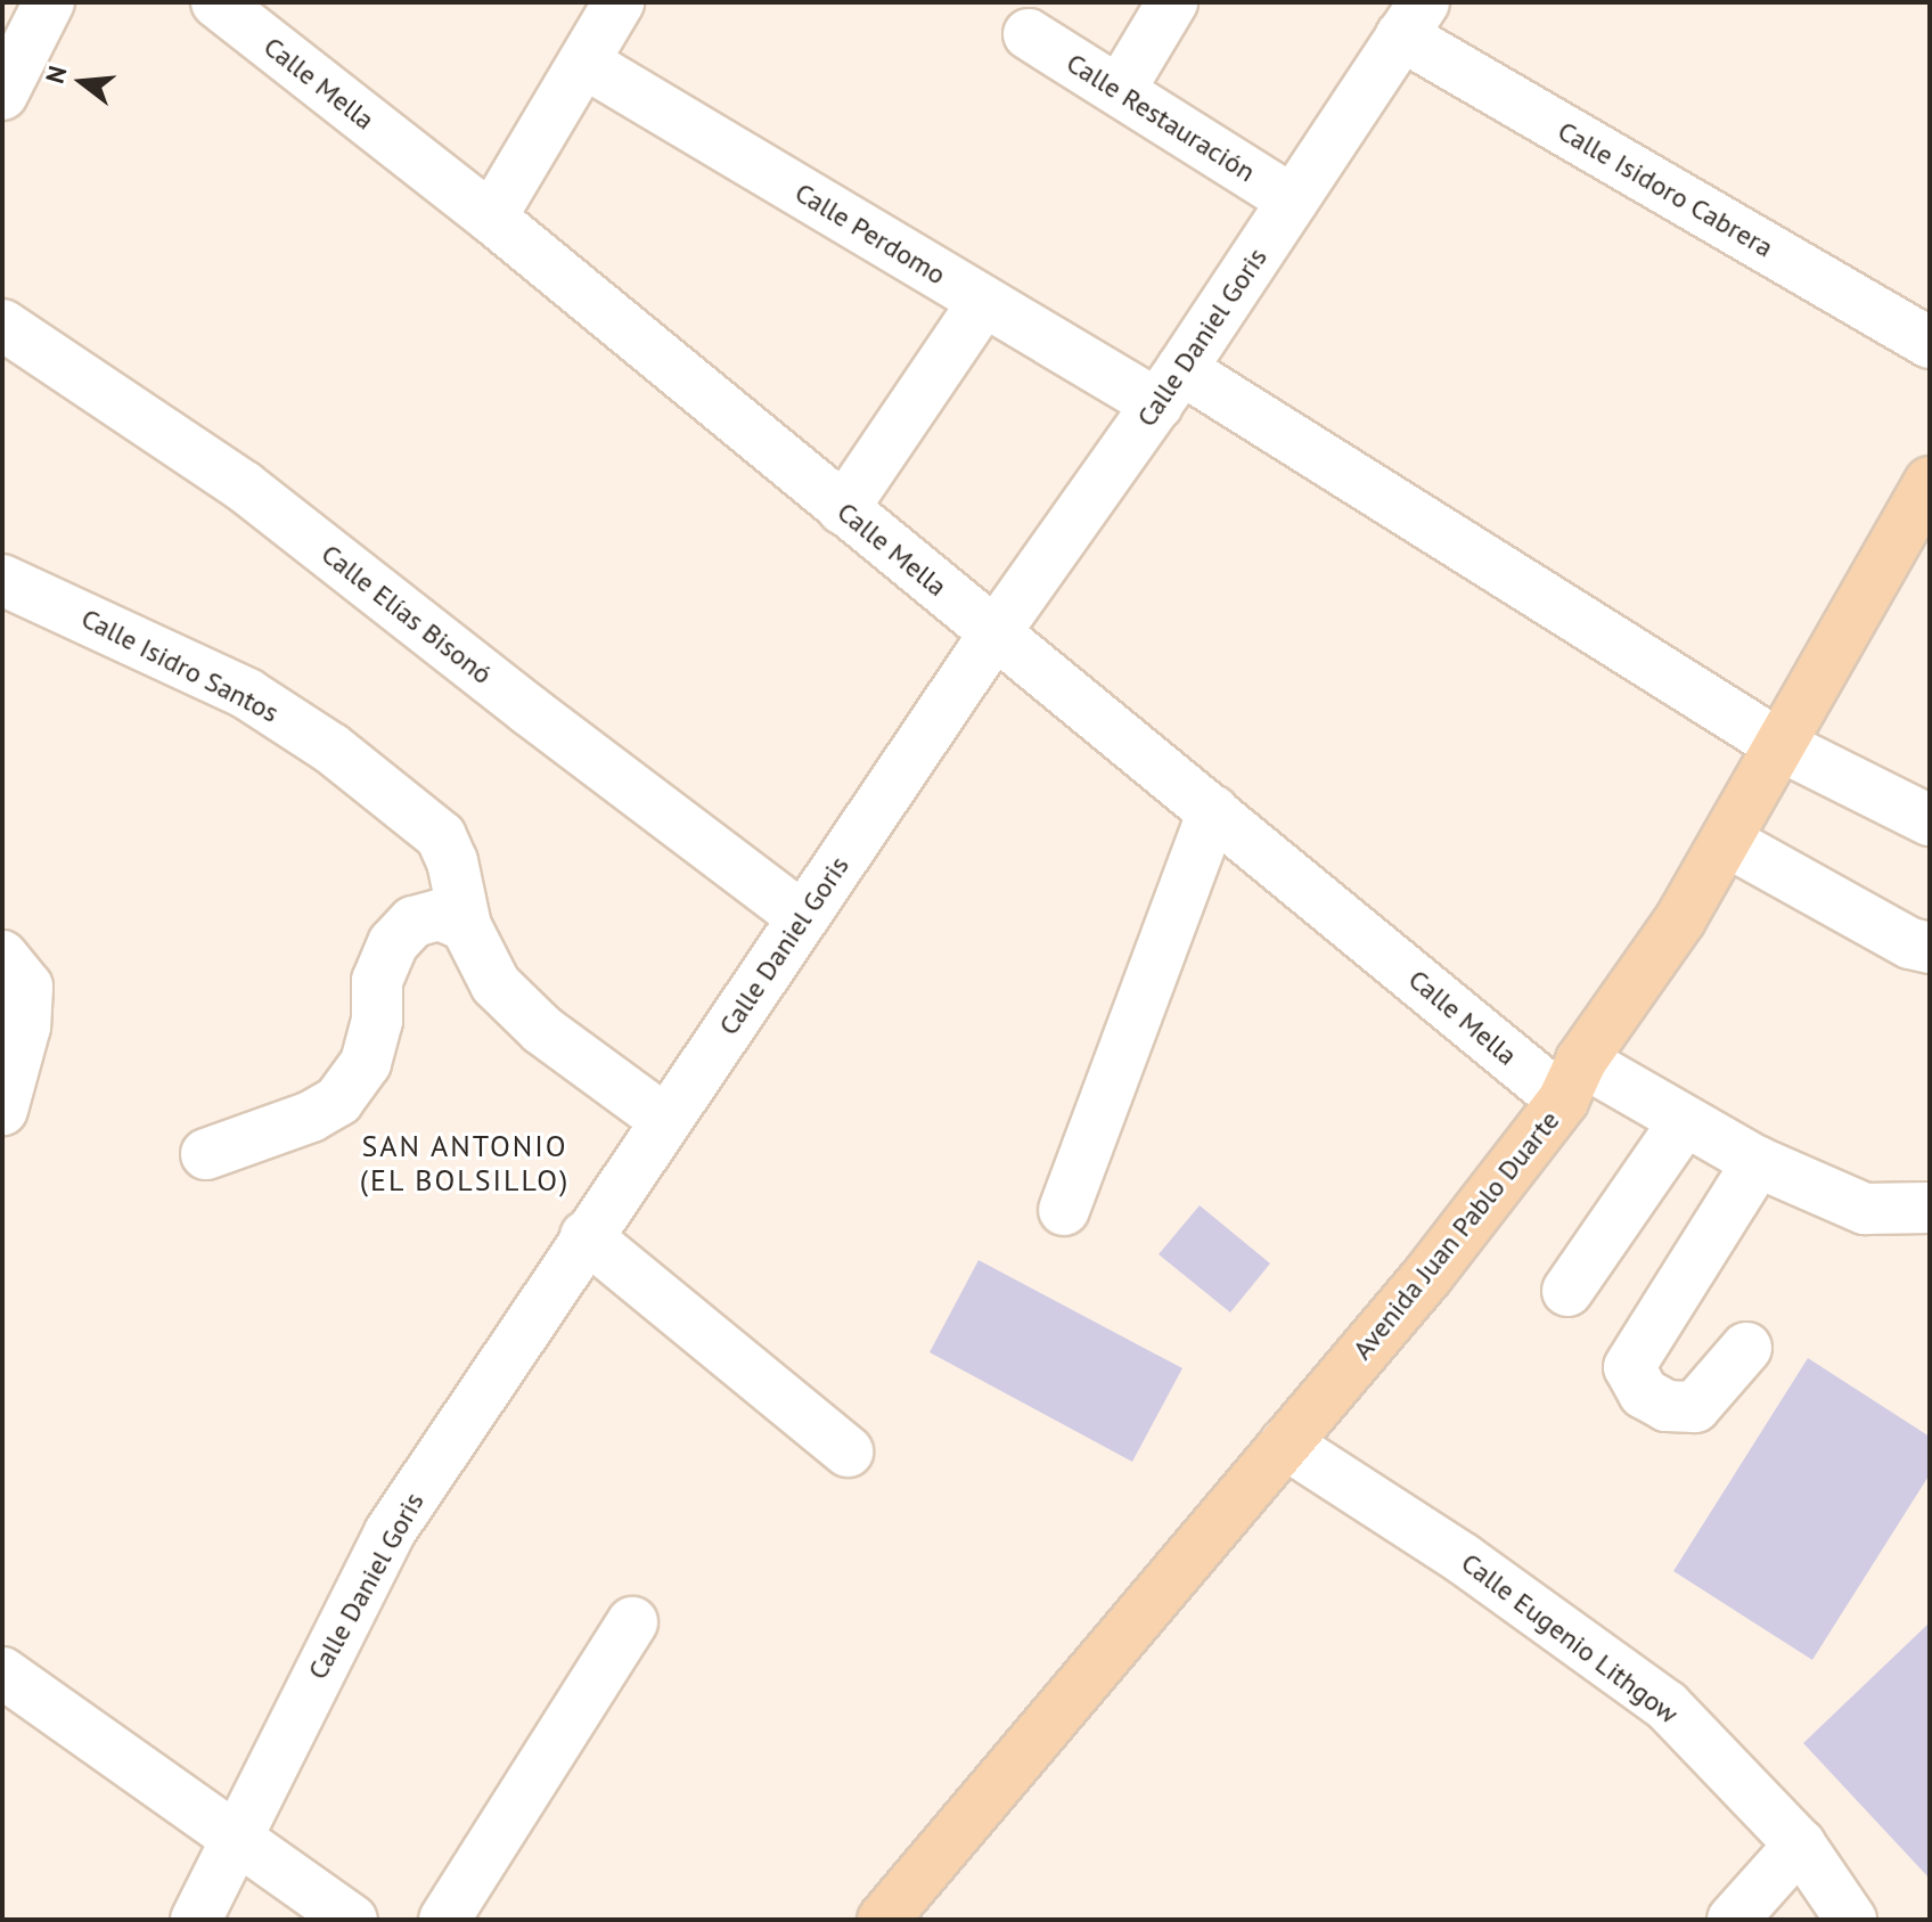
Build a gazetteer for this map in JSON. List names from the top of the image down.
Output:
{
  "streets": {
    "main road": ["Avenida Juan Pablo Duarte"],
    "street": [
      "Calle Mella",
      "Calle Restauración",
      "Calle Isidoro Cabrera",
      "Calle Perdomo",
      "Calle Daniel Goris",
      "Calle Elías Bisonó",
      "Calle Isidro Santos",
      "Calle Eugenio Lithgow"
    ]
  },
  "crossings": [
    ["Calle Mella", "Calle Daniel Goris"],
    ["Calle Mella", "Avenida Juan Pablo Duarte"],
    ["Calle Restauración", "Calle Daniel Goris"],
    ["Calle Isidoro Cabrera", "Calle Daniel Goris"],
    ["Calle Perdomo", "Calle Daniel Goris"],
    ["Calle Perdomo", "Avenida Juan Pablo Duarte"],
    ["Calle Daniel Goris", "Calle Elías Bisonó"],
    ["Calle Daniel Goris", "Calle Isidro Santos"],
    ["Avenida Juan Pablo Duarte", "Calle Eugenio Lithgow"]
  ],
  "districts": ["SAN ANTONIO (EL BOLSILLO)"],
  "north": "left"
}
